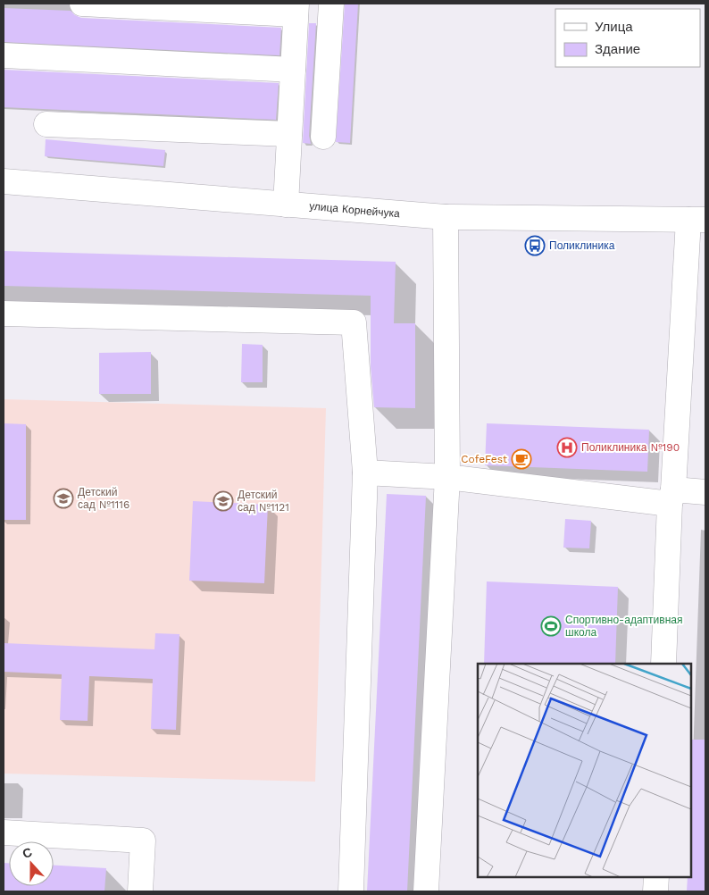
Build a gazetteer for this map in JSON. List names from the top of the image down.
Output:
{
  "streets": {
    "street": ["улица Корнейчука"]
  },
  "places": {
    "bus stop": ["Поликлиника"],
    "hospital": ["Поликлиника №190"],
    "cafe": ["CofeFest"],
    "school or university": ["Детский сад №1116", "Детский сад №1121"],
    "sports": ["Спортивно-адаптивная школа"]
  },
  "legend": ["Улица", "Здание"],
  "north": "top"
}
